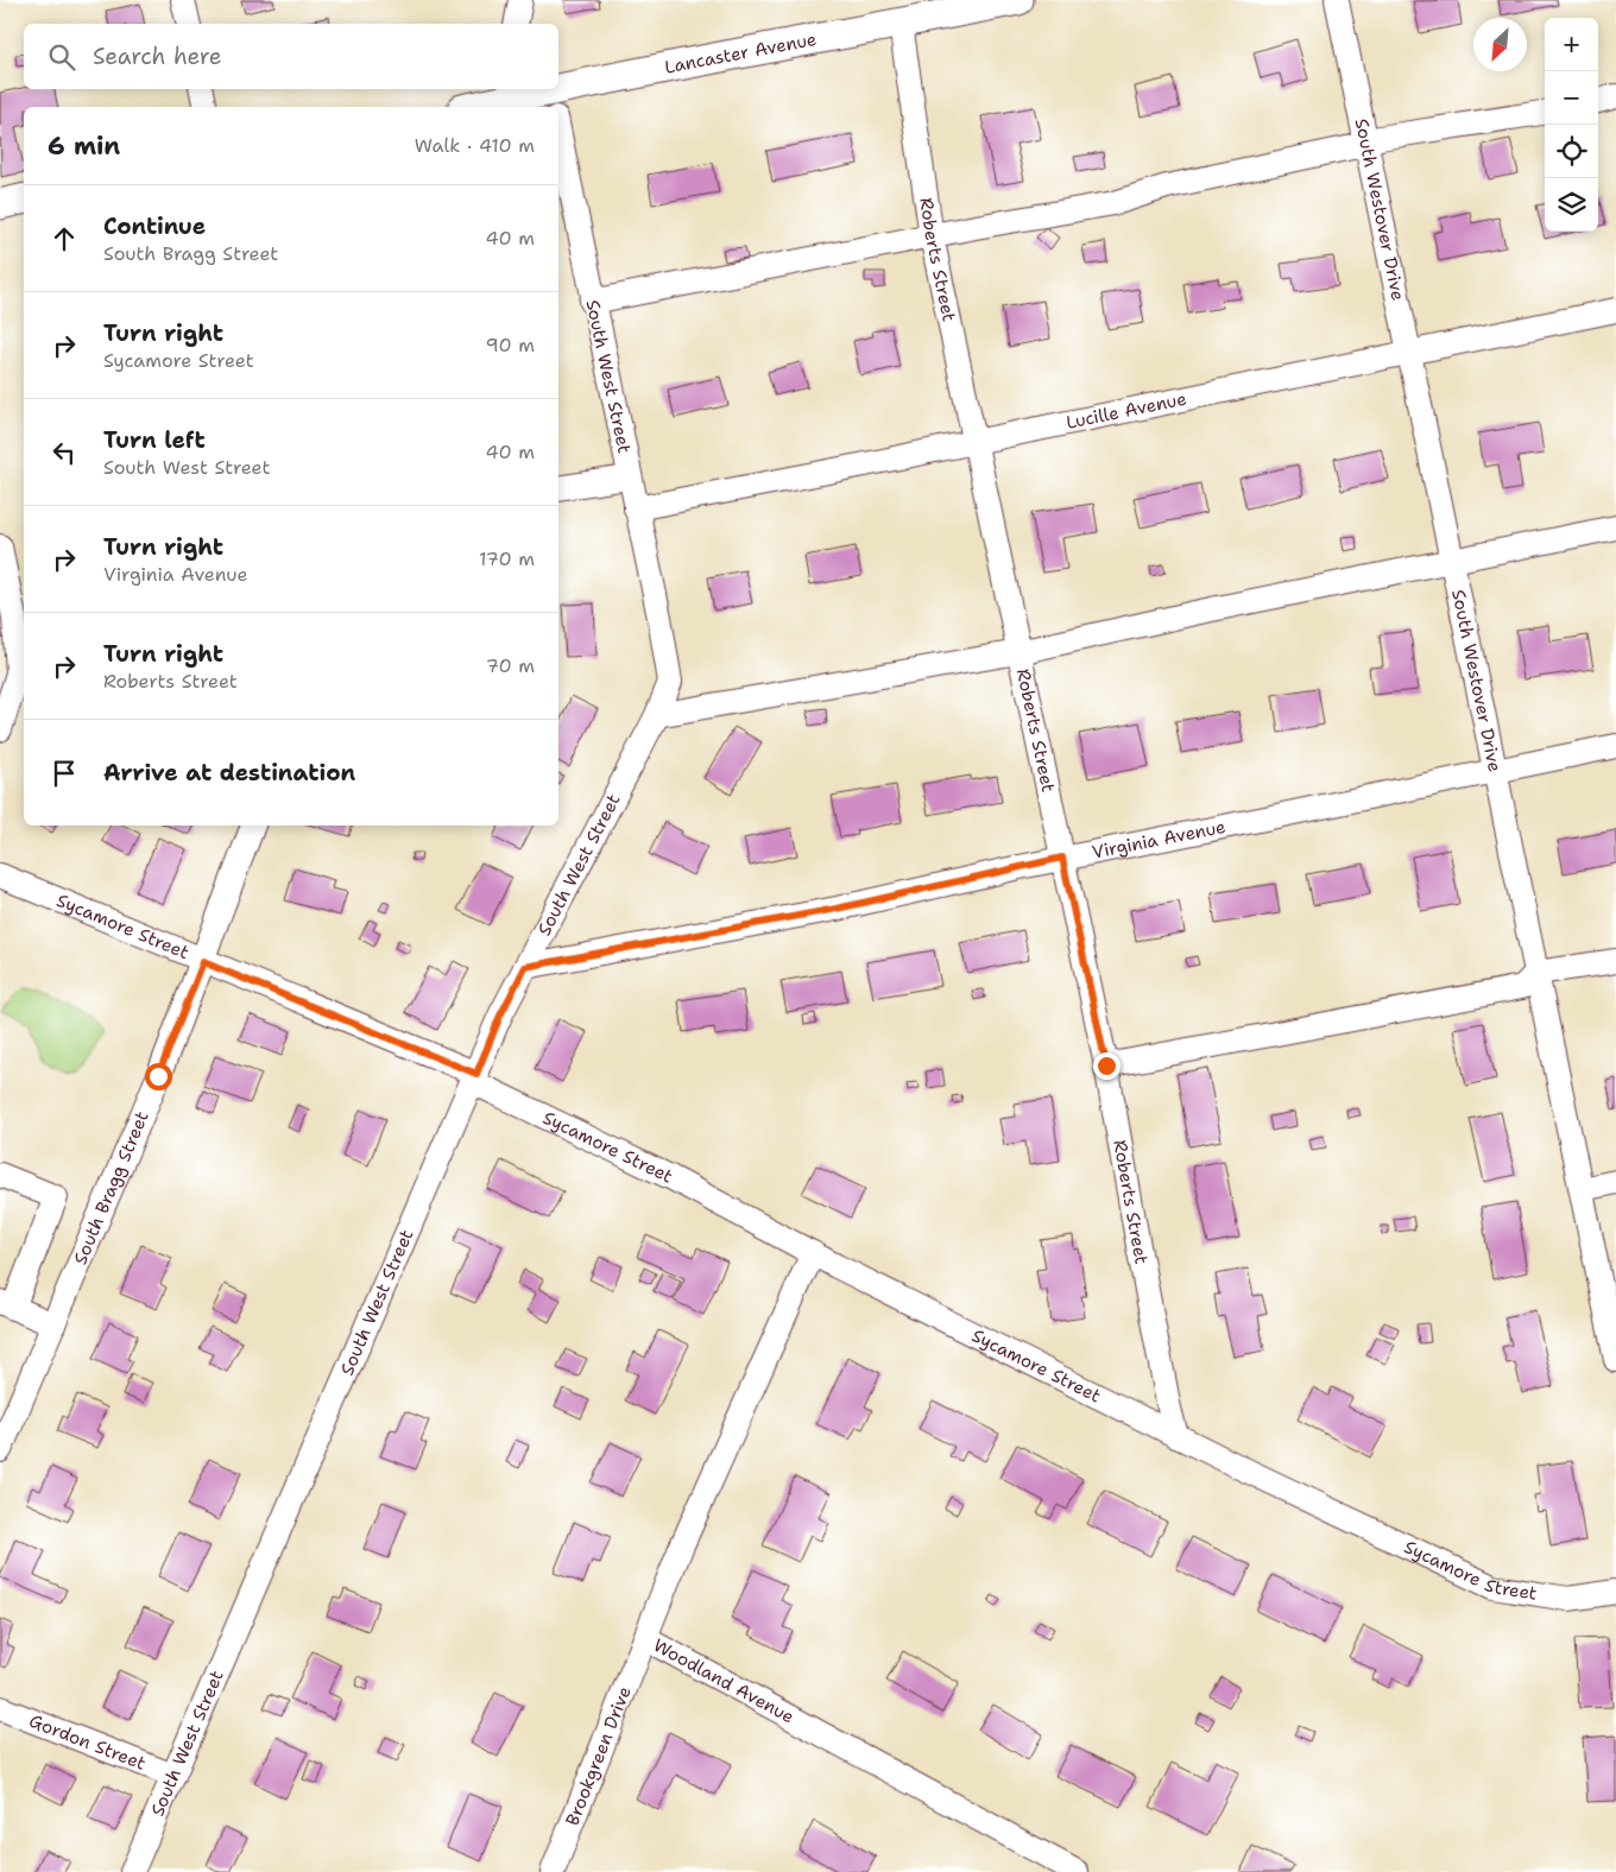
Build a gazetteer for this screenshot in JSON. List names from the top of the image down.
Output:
{
  "streets": {
    "main road": ["Lancaster Avenue"],
    "street": [
      "South Westover Drive",
      "Roberts Street",
      "South West Street",
      "Lucille Avenue",
      "Virginia Avenue",
      "Sycamore Street",
      "South Bragg Street",
      "Woodland Avenue",
      "Gordon Street",
      "Brookgreen Drive"
    ]
  },
  "crossings": [
    ["Lancaster Avenue", "Roberts Street"],
    ["South Westover Drive", "Lucille Avenue"],
    ["South Westover Drive", "Virginia Avenue"],
    ["Roberts Street", "Lucille Avenue"],
    ["Roberts Street", "Virginia Avenue"],
    ["Roberts Street", "Sycamore Street"],
    ["South West Street", "Lucille Avenue"],
    ["South West Street", "Virginia Avenue"],
    ["South West Street", "Sycamore Street"],
    ["South West Street", "Gordon Street"],
    ["Sycamore Street", "South Bragg Street"],
    ["Sycamore Street", "Woodland Avenue"],
    ["Woodland Avenue", "Brookgreen Drive"]
  ],
  "north": "bottom left",
  "page": {
    "map_buttons": ["+", "−"],
    "search": "Search here",
    "heading": ["6 min", "Walk · 410 m"],
    "list": [
      ["Continue", "South Bragg Street", "40 m"],
      ["Turn right", "Sycamore Street", "90 m"],
      ["Turn left", "South West Street", "40 m"],
      ["Turn right", "Virginia Avenue", "170 m"],
      ["Turn right", "Roberts Street", "70 m"],
      "Arrive at destination"
    ]
  }
}
